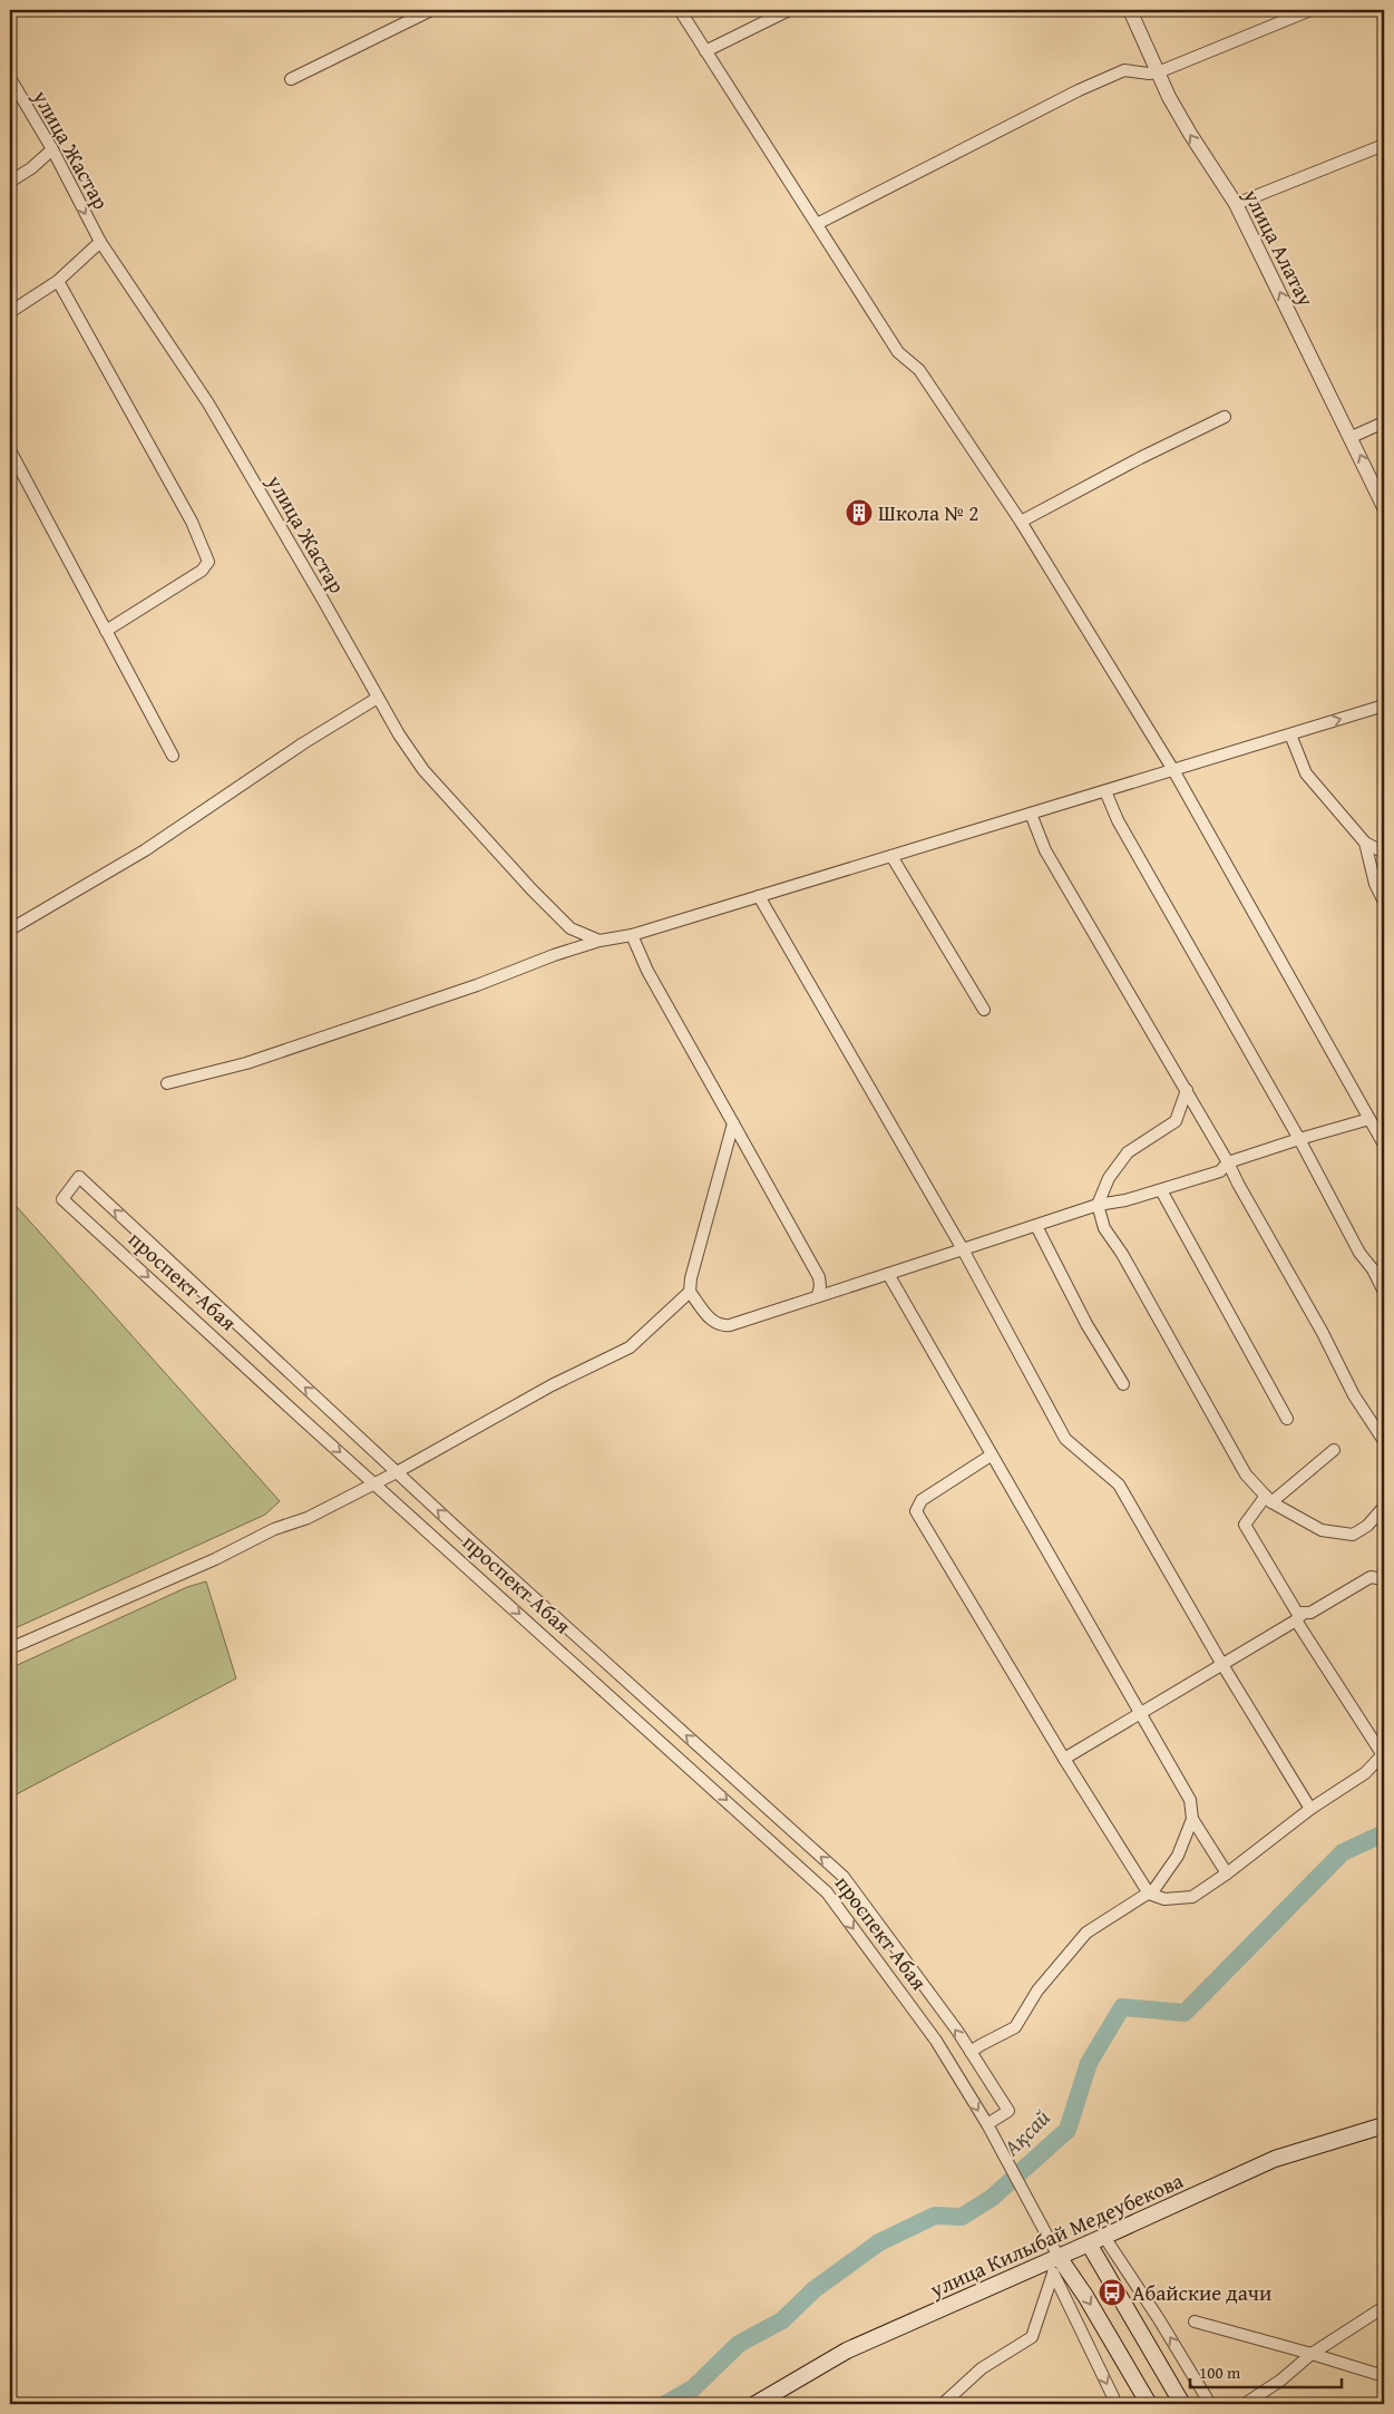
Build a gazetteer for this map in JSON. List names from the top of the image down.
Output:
{
  "streets": {
    "main road": ["проспект Абая", "улица Килыбай Медеубекова"],
    "street": ["улица Жастар", "улица Алатау"]
  },
  "crossings": [
    ["проспект Абая", "улица Килыбай Медеубекова"]
  ],
  "one_way": ["улица Алатау"],
  "water": ["Ақсай"],
  "places": {
    "building": ["Школа № 2"],
    "bus stop": ["Абайские дачи"]
  },
  "scale_bar": "100 m"
}
